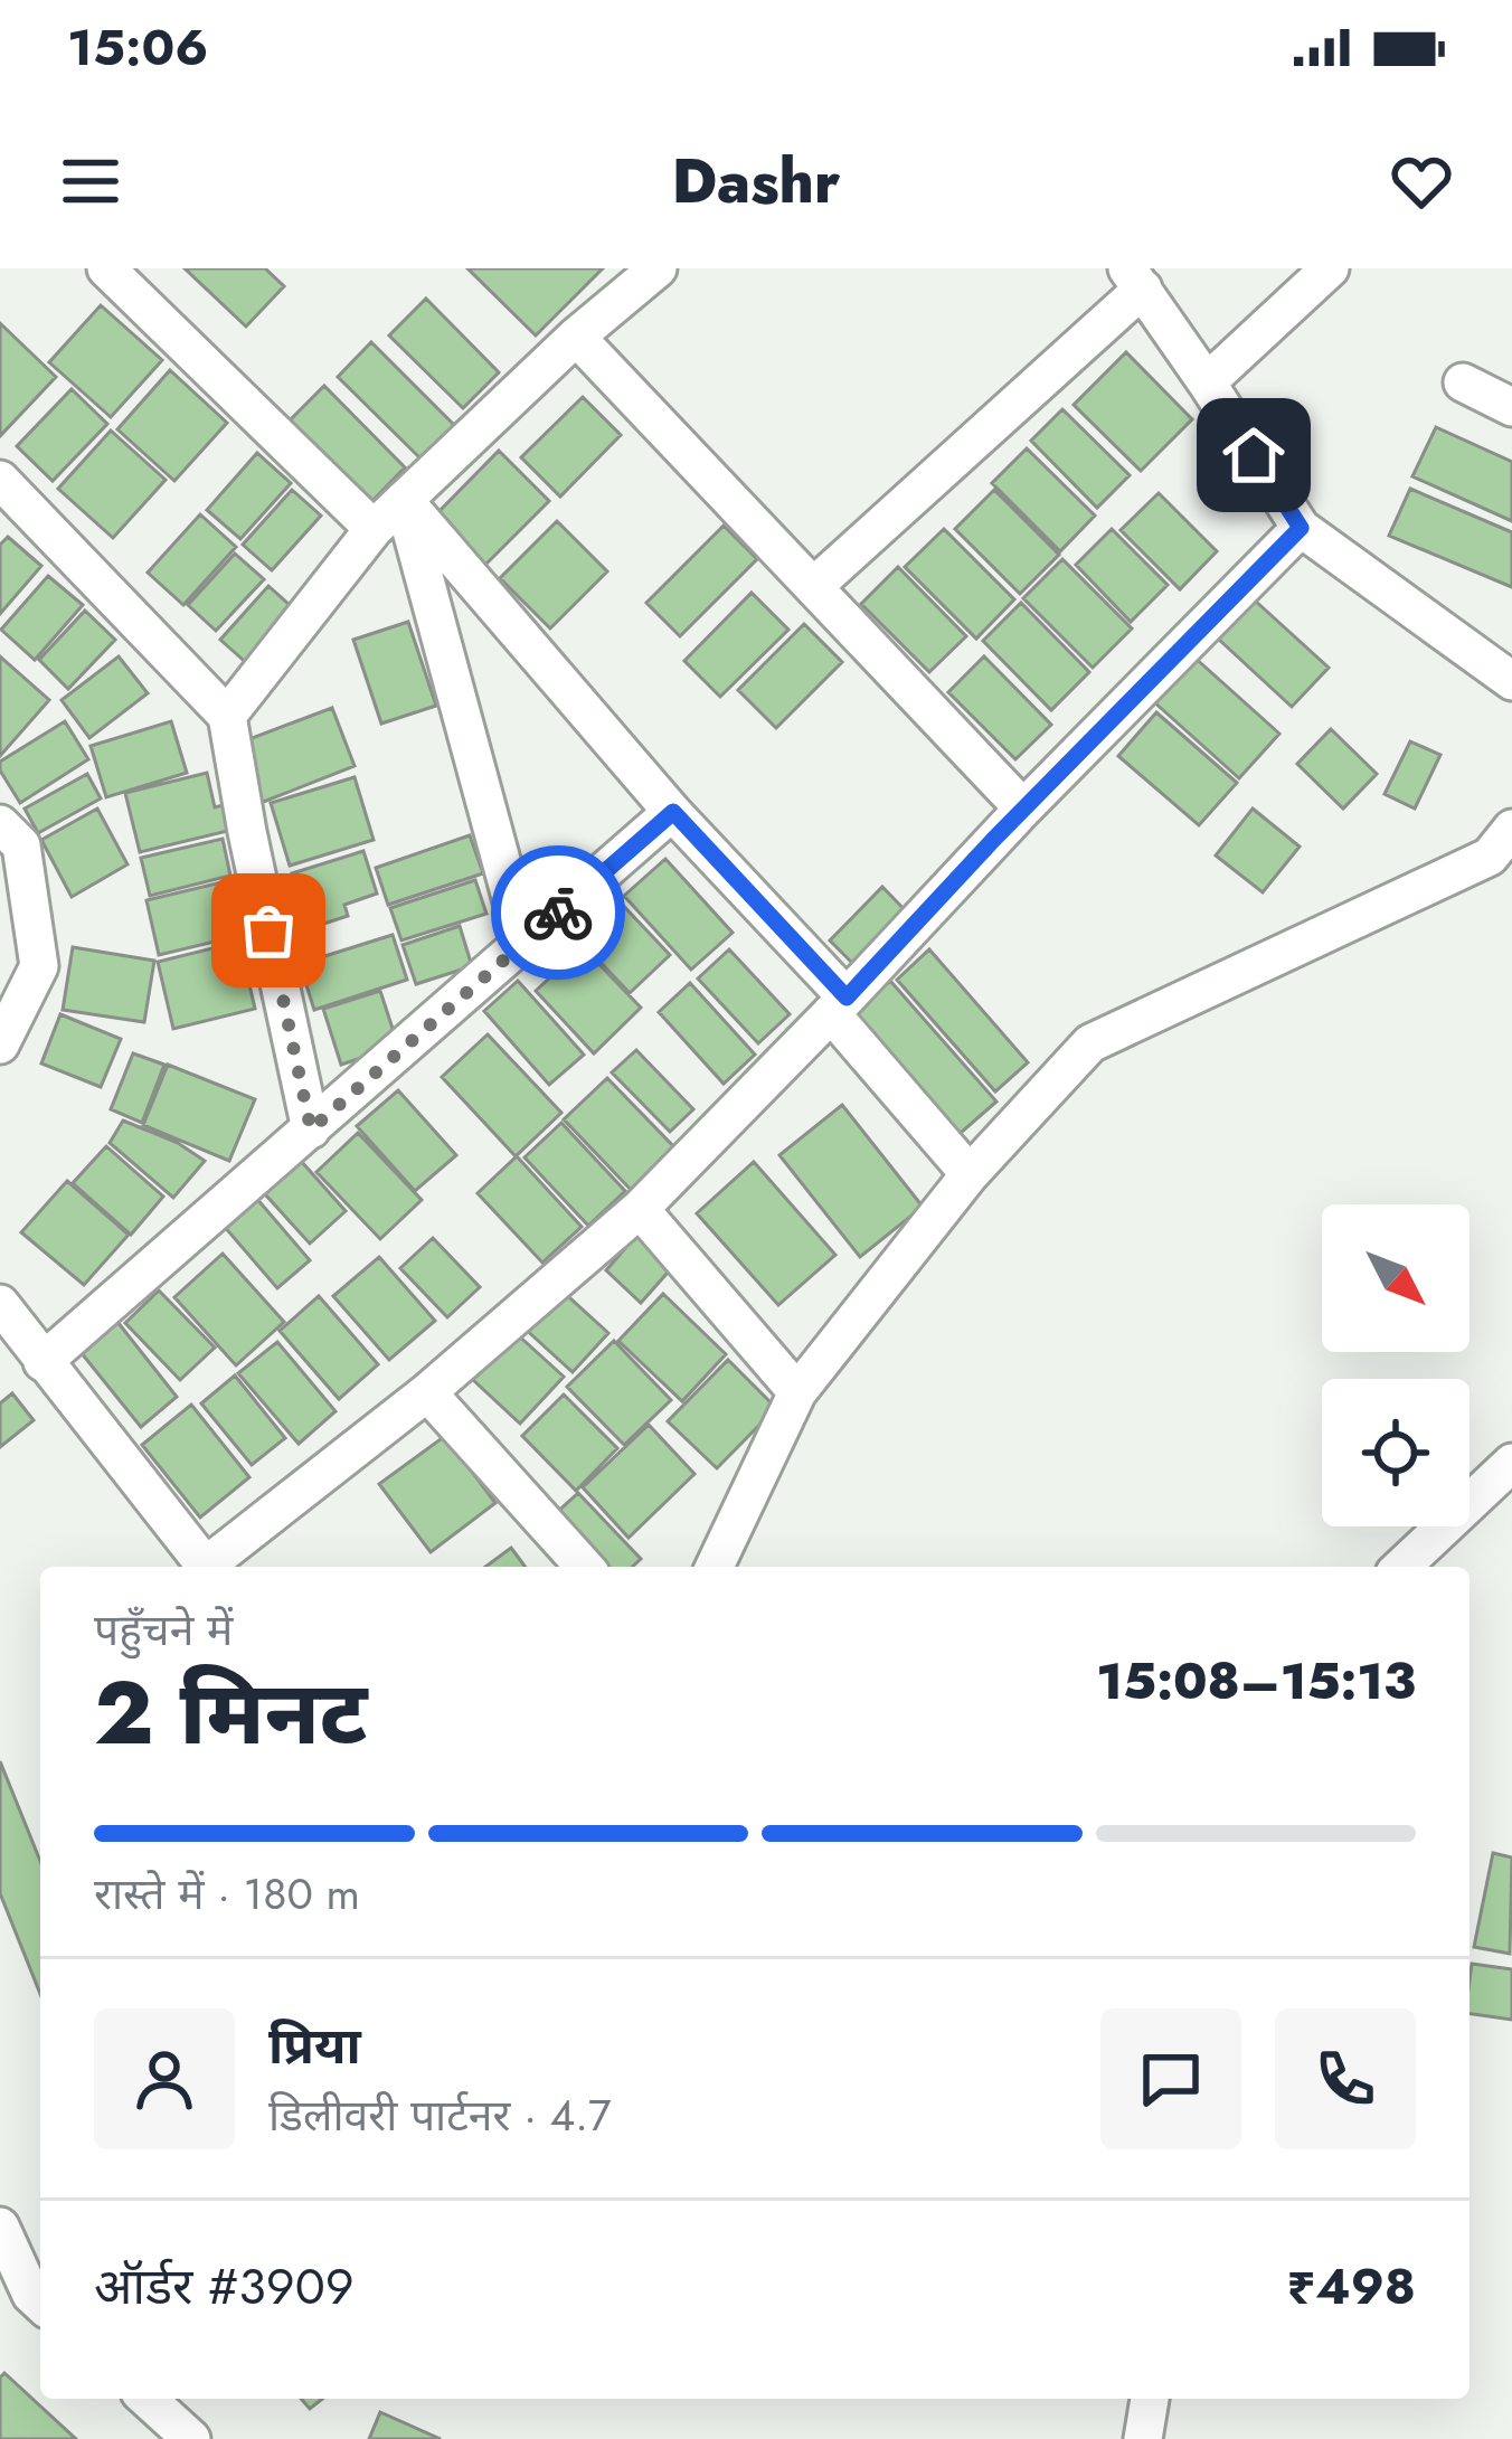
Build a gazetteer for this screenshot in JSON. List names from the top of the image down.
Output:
{
  "north": "bottom right",
  "page": {
    "status": "15:06",
    "header": "Dashr",
    "heading": ["2 मिनट", "पहुँचने में", "15:08–15:13"],
    "panel": [
      "प्रिया",
      "डिलीवरी पार्टनर · 4.7",
      "ऑर्डर #3909",
      "₹498"
    ],
    "bar": "रास्ते में · 180 m"
  }
}
